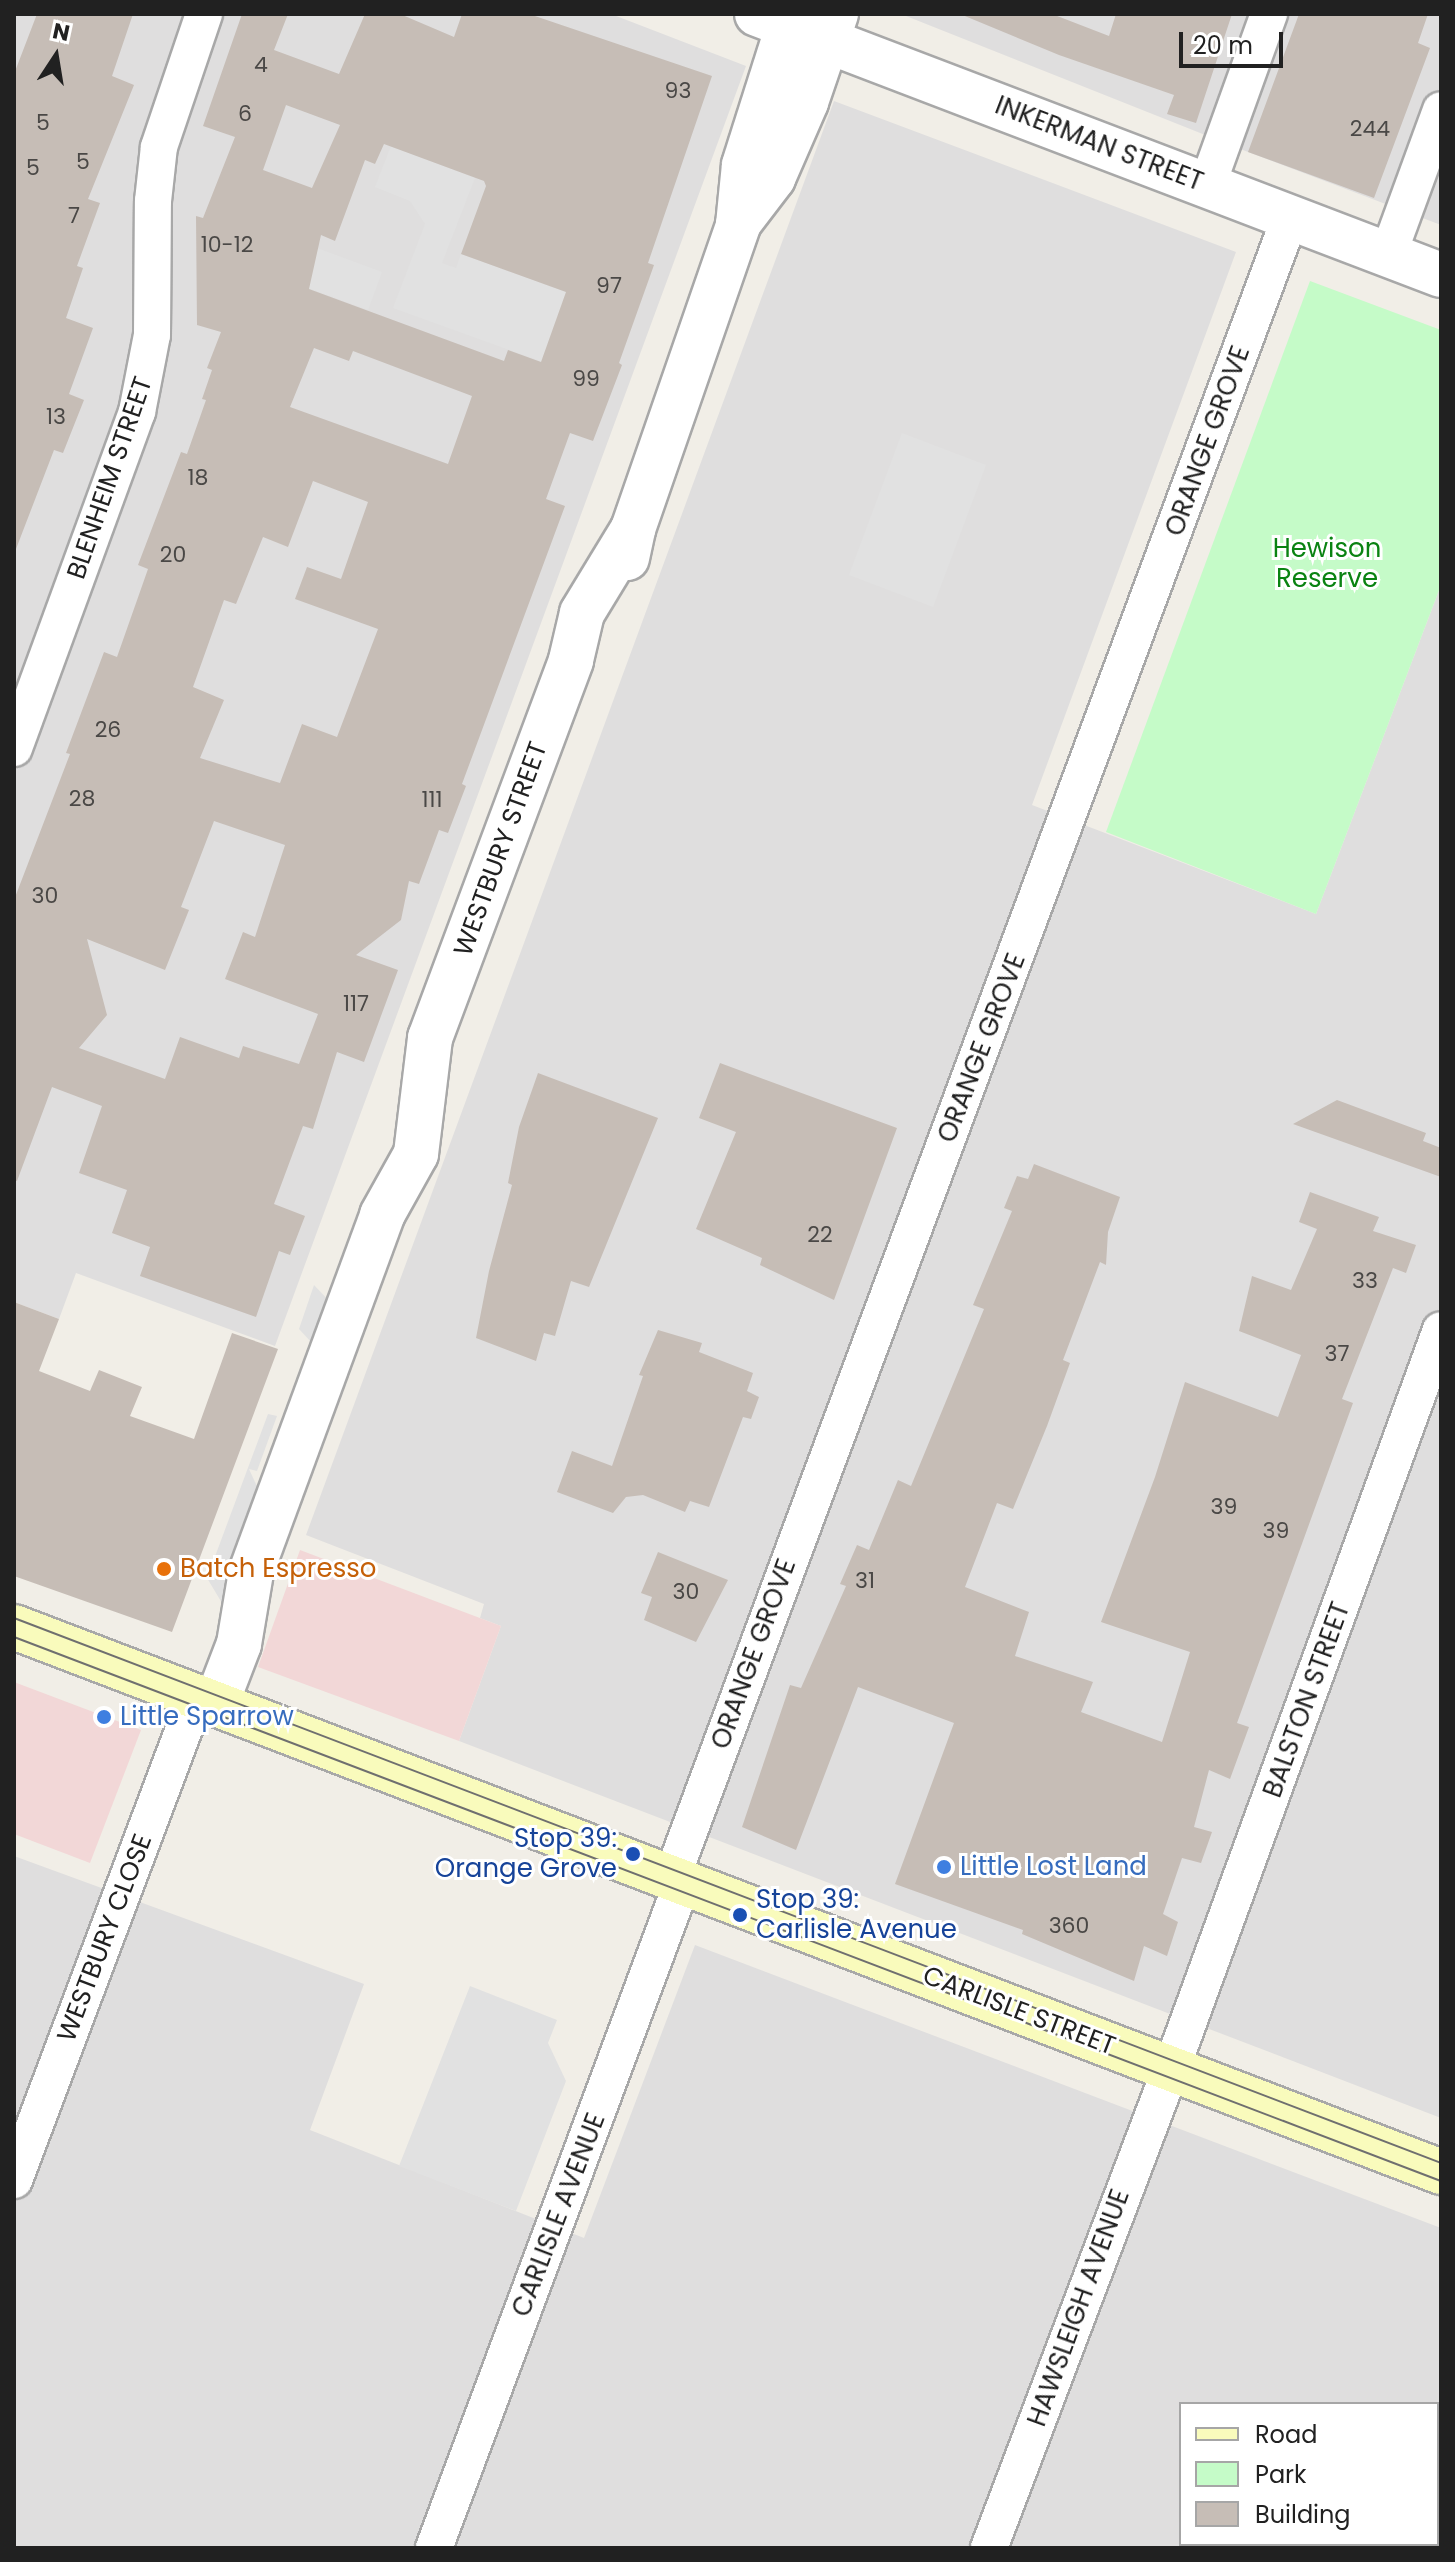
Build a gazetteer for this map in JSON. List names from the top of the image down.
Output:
{
  "streets": {
    "main road": ["CARLISLE STREET"],
    "street": [
      "INKERMAN STREET",
      "ORANGE GROVE",
      "BLENHEIM STREET",
      "WESTBURY STREET",
      "BALSTON STREET",
      "WESTBURY CLOSE",
      "CARLISLE AVENUE",
      "HAWSLEIGH AVENUE"
    ]
  },
  "crossings": [
    ["INKERMAN STREET", "ORANGE GROVE"],
    ["INKERMAN STREET", "WESTBURY STREET"],
    ["ORANGE GROVE", "CARLISLE STREET"],
    ["ORANGE GROVE", "CARLISLE AVENUE"],
    ["WESTBURY STREET", "WESTBURY CLOSE"],
    ["WESTBURY STREET", "CARLISLE STREET"],
    ["BALSTON STREET", "CARLISLE STREET"],
    ["BALSTON STREET", "HAWSLEIGH AVENUE"],
    ["WESTBURY CLOSE", "CARLISLE STREET"],
    ["CARLISLE STREET", "CARLISLE AVENUE"],
    ["CARLISLE STREET", "HAWSLEIGH AVENUE"]
  ],
  "parks": ["Hewison Reserve"],
  "places": [
    "Batch Espresso",
    "Little Sparrow",
    "Stop 39: Orange Grove",
    "Little Lost Land",
    "Stop 39: Carlisle Avenue"
  ],
  "house_numbers": [
    "4",
    "93",
    "6",
    "5",
    "244",
    "5",
    "5",
    "7",
    "10-12",
    "97",
    "99",
    "13",
    "18",
    "20",
    "26",
    "28",
    "111",
    "30",
    "117",
    "22",
    "33",
    "37",
    "39",
    "39",
    "31",
    "30",
    "360"
  ],
  "legend": ["Road", "Park", "Building"],
  "scale_bar": "20 m",
  "north": "top"
}
